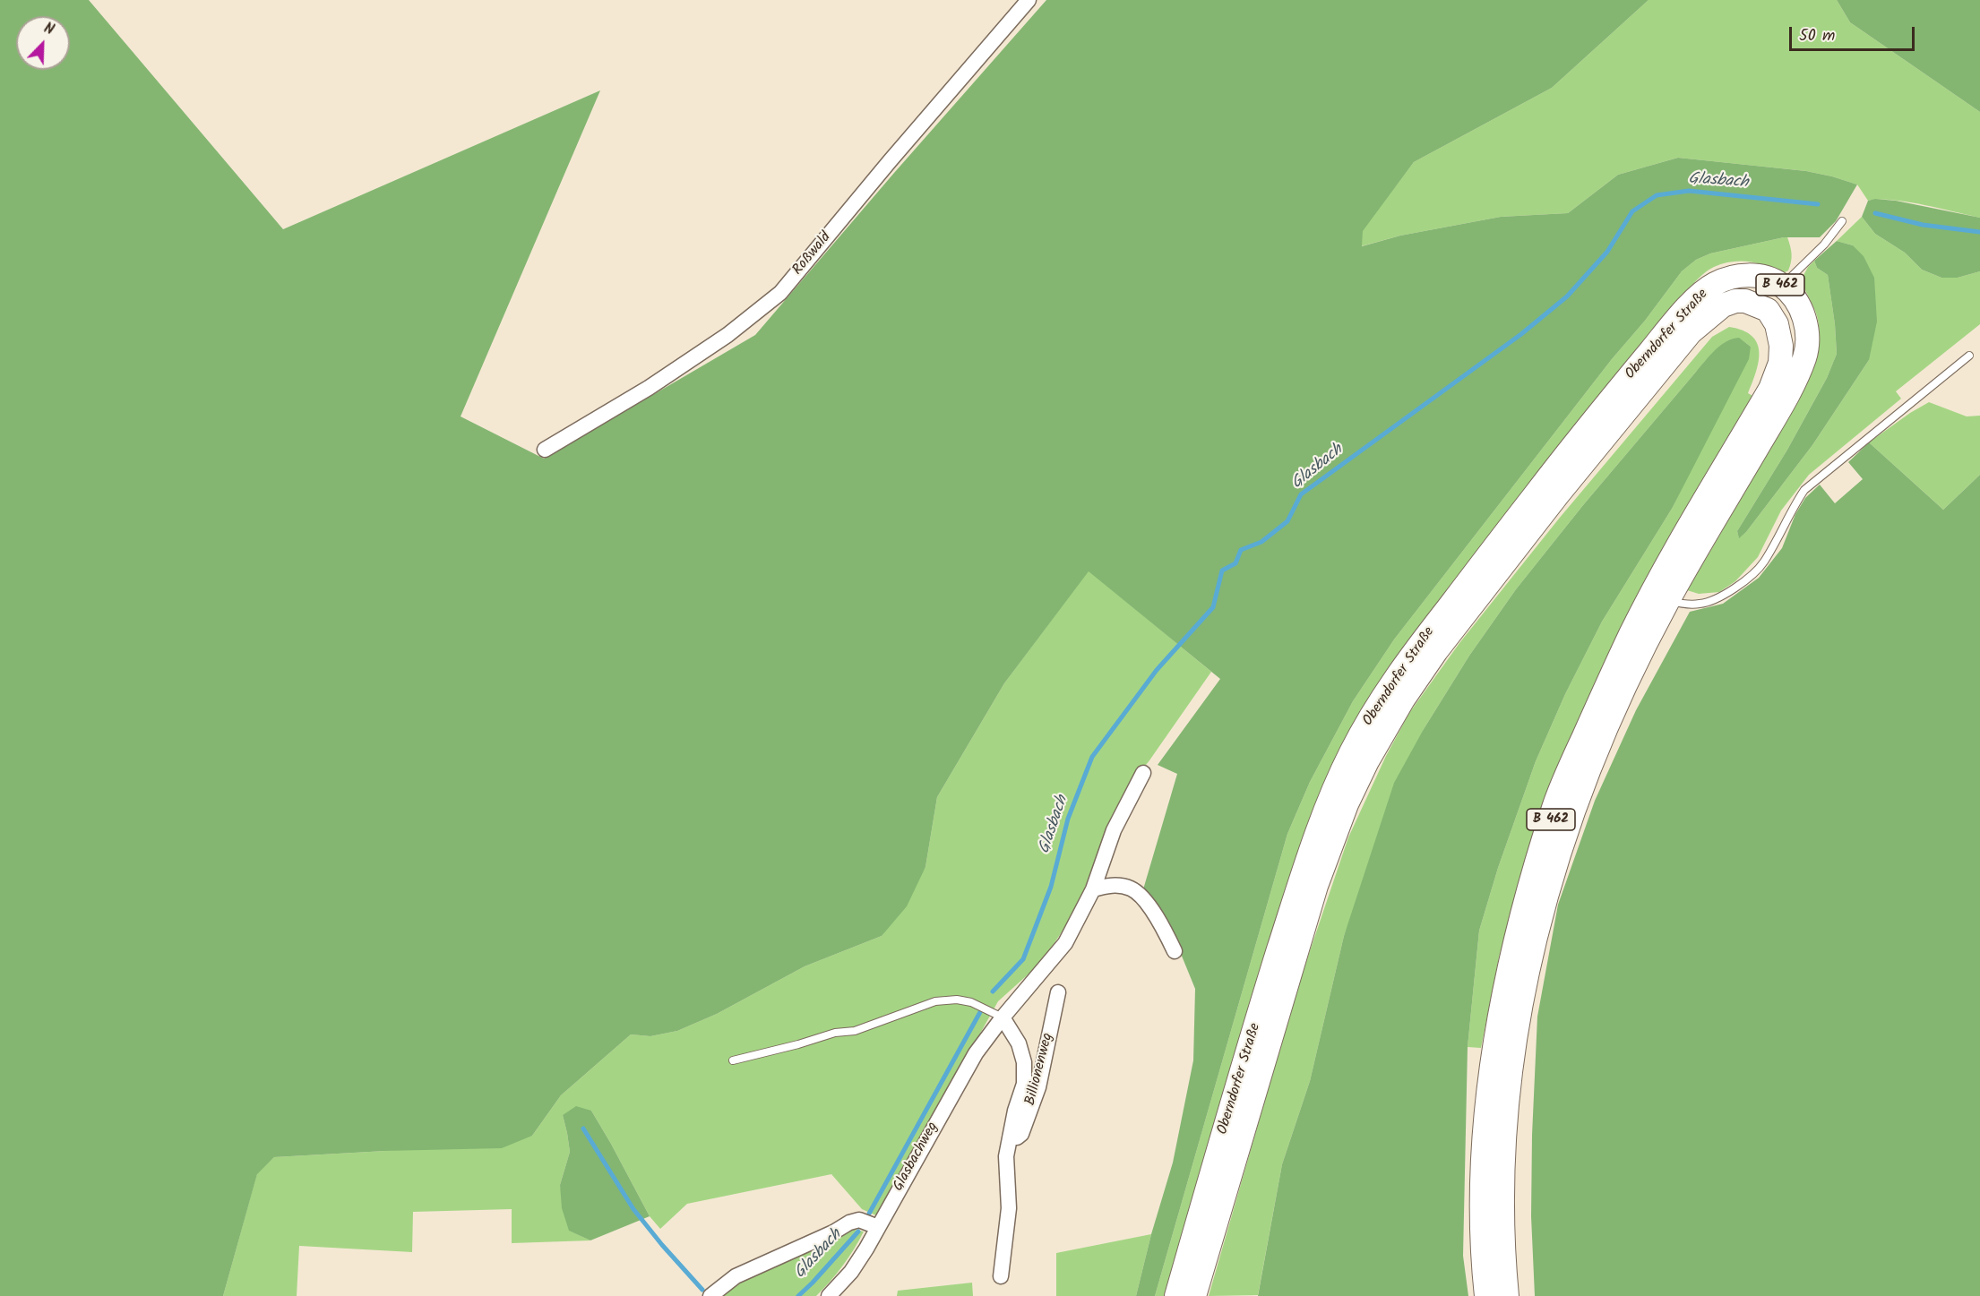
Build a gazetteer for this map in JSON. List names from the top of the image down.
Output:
{
  "streets": {
    "main road": ["B 462", "Oberndorfer Straße"],
    "street": ["Roßwald", "Billionenweg", "Glasbachweg"]
  },
  "crossings": [
    ["B 462", "Oberndorfer Straße"],
    ["Billionenweg", "Glasbachweg"]
  ],
  "water": ["Glasbach"],
  "scale_bar": "50 m",
  "north": "top right"
}
